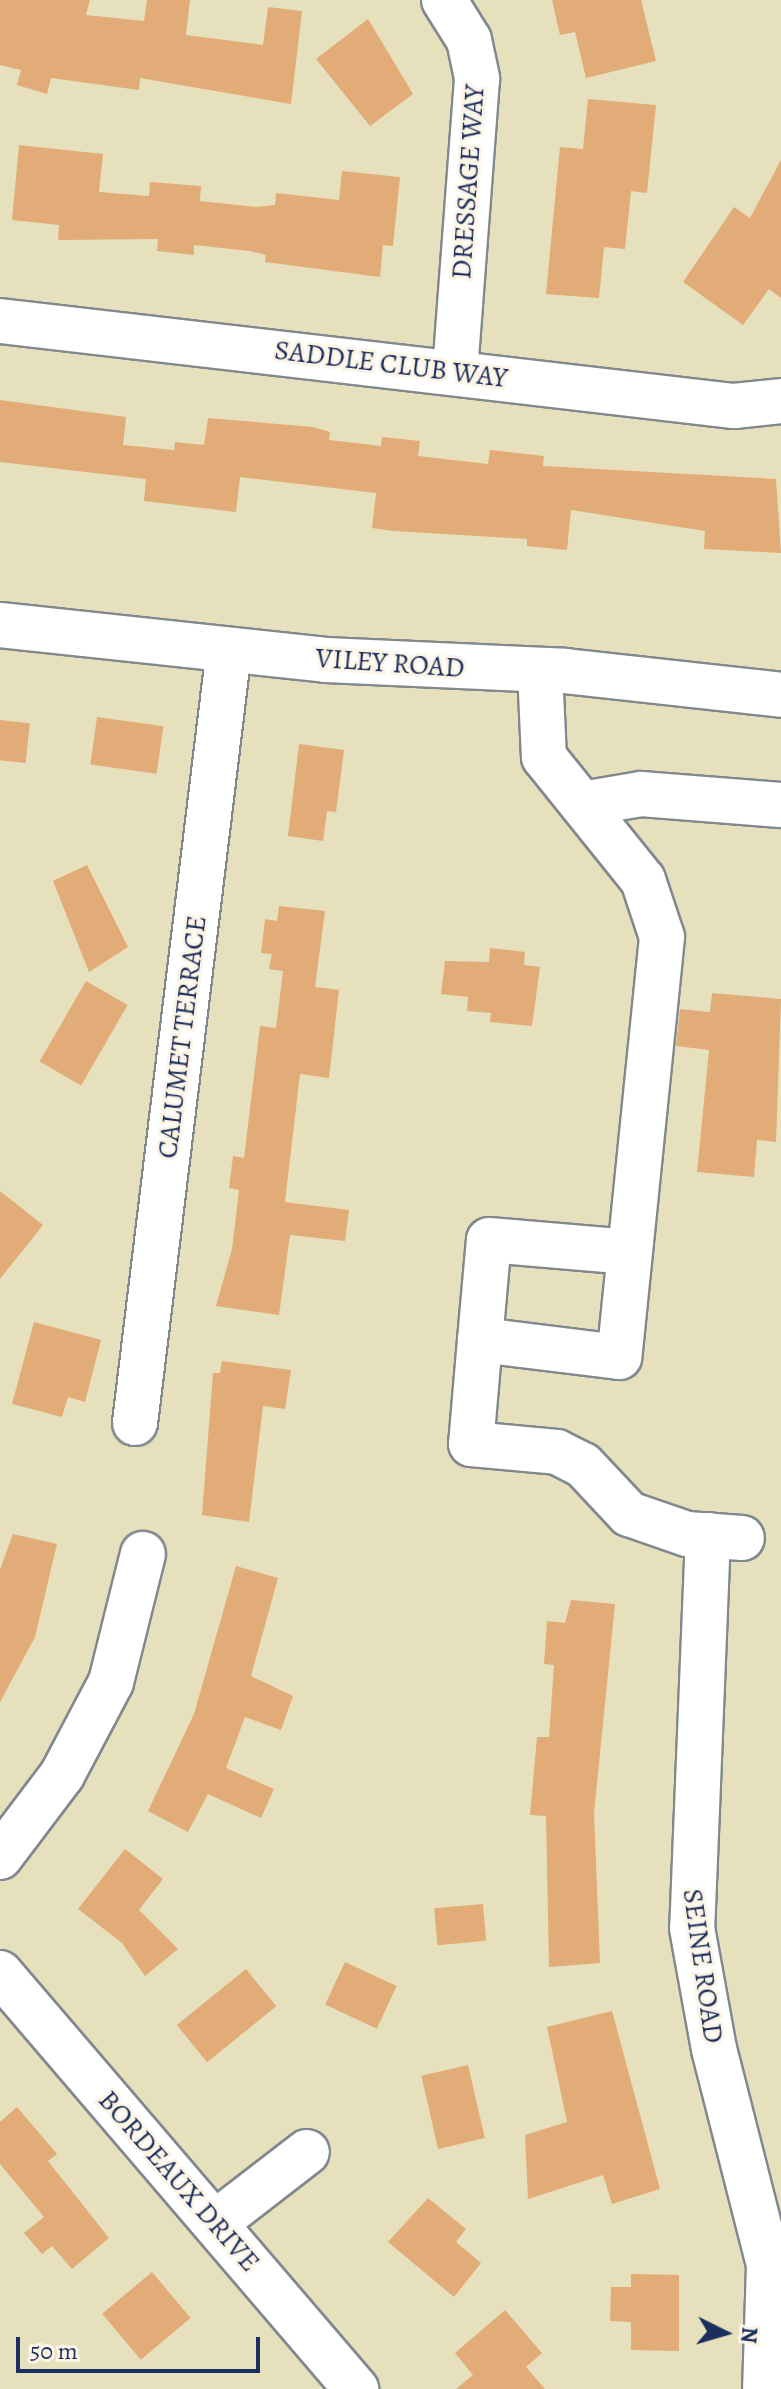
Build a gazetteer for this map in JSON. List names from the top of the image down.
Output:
{
  "streets": {
    "street": [
      "DRESSAGE WAY",
      "SADDLE CLUB WAY",
      "VILEY ROAD",
      "CALUMET TERRACE",
      "SEINE ROAD",
      "BORDEAUX DRIVE"
    ]
  },
  "crossings": [
    ["DRESSAGE WAY", "SADDLE CLUB WAY"],
    ["VILEY ROAD", "CALUMET TERRACE"]
  ],
  "scale_bar": "50 m",
  "north": "right"
}
